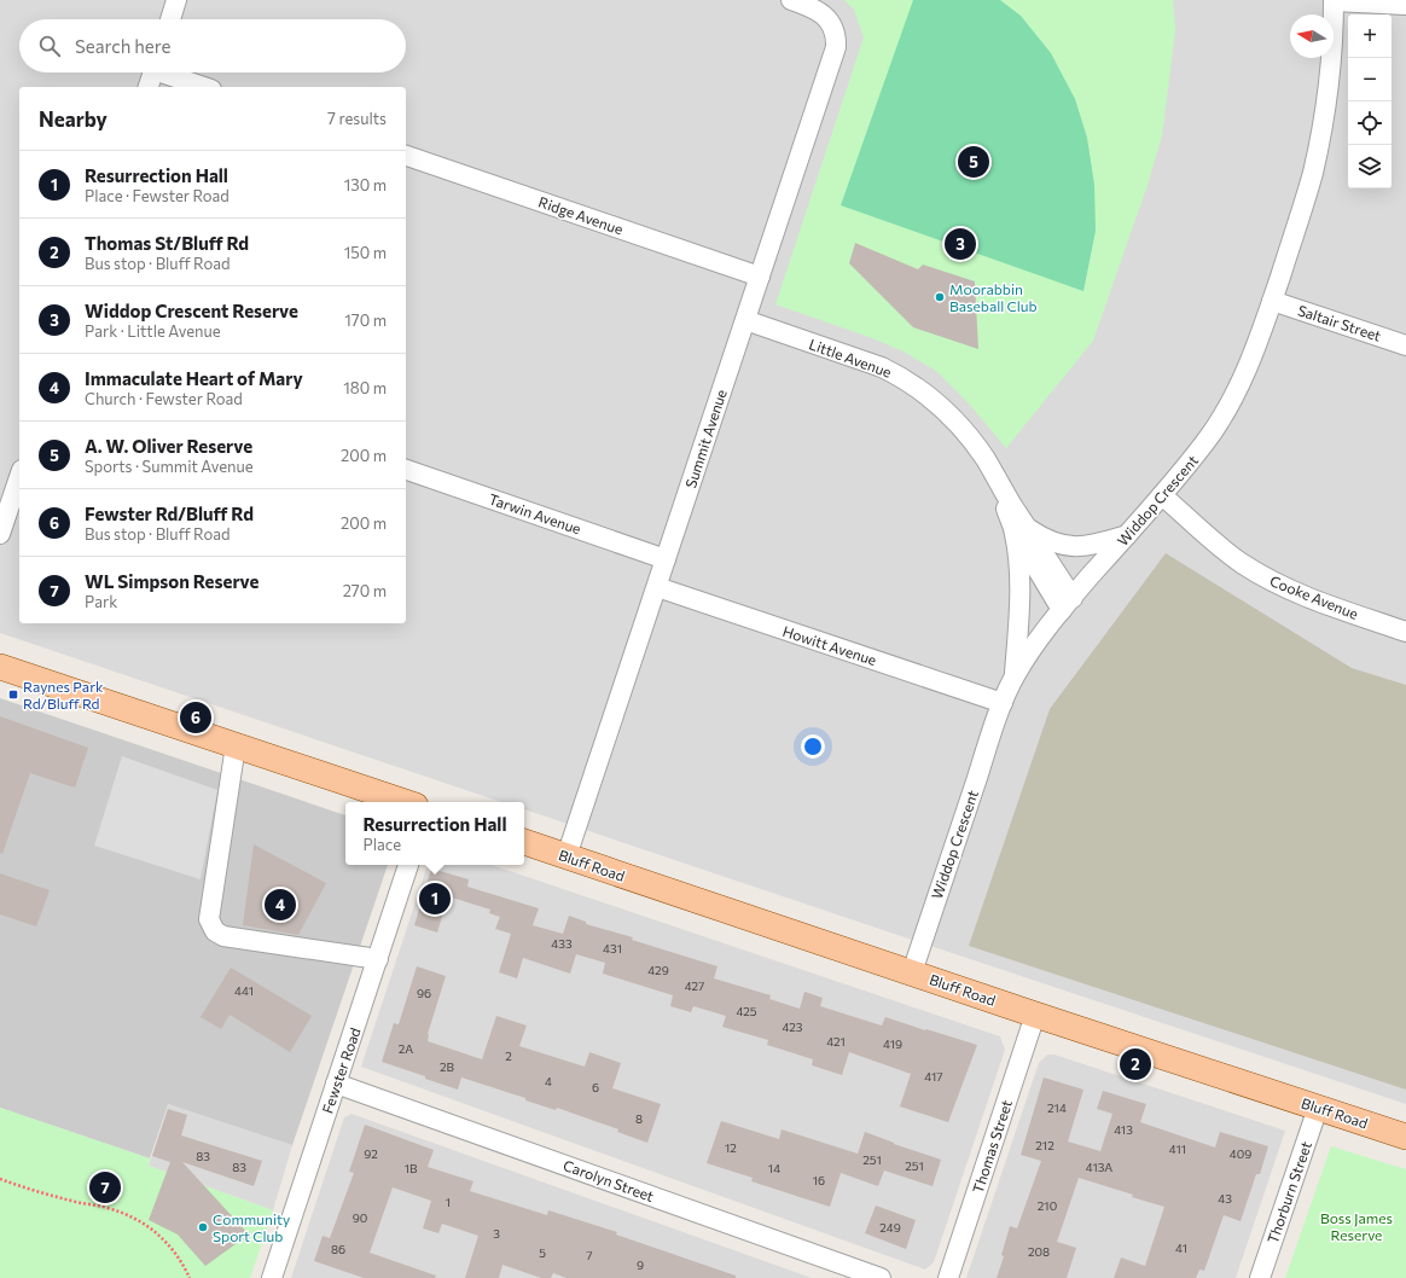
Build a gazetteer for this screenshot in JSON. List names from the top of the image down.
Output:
{
  "streets": {
    "main road": ["Bluff Road"],
    "street": [
      "Ridge Avenue",
      "Saltair Street",
      "Little Avenue",
      "Summit Avenue",
      "Widdop Crescent",
      "Tarwin Avenue",
      "Cooke Avenue",
      "Howitt Avenue",
      "Fewster Road",
      "Thomas Street",
      "Carolyn Street",
      "Thorburn Street"
    ]
  },
  "crossings": [
    ["Ridge Avenue", "Summit Avenue"],
    ["Saltair Street", "Widdop Crescent"],
    ["Little Avenue", "Summit Avenue"],
    ["Little Avenue", "Widdop Crescent"],
    ["Summit Avenue", "Tarwin Avenue"],
    ["Summit Avenue", "Howitt Avenue"],
    ["Summit Avenue", "Bluff Road"],
    ["Widdop Crescent", "Cooke Avenue"],
    ["Widdop Crescent", "Howitt Avenue"],
    ["Widdop Crescent", "Bluff Road"],
    ["Bluff Road", "Thomas Street"],
    ["Bluff Road", "Thorburn Street"],
    ["Fewster Road", "Carolyn Street"]
  ],
  "parks": ["Boss James Reserve"],
  "places": {
    "other": ["Moorabbin Baseball Club", "Community Sport Club"],
    "transit": ["Raynes Park Rd/Bluff Rd"]
  },
  "house_numbers": [
    "433",
    "431",
    "429",
    "427",
    "441",
    "96",
    "425",
    "423",
    "421",
    "419",
    "2A",
    "2",
    "2B",
    "417",
    "4",
    "6",
    "214",
    "8",
    "413",
    "212",
    "12",
    "411",
    "92",
    "409",
    "83",
    "251",
    "251",
    "83",
    "413A",
    "1B",
    "14",
    "16",
    "43",
    "1",
    "210",
    "90",
    "249",
    "3",
    "41",
    "86",
    "208",
    "5",
    "7",
    "9"
  ],
  "north": "left",
  "page": {
    "map_buttons": ["+", "−"],
    "search": "Search here",
    "heading": ["Nearby", "7 results"],
    "pins": [
      "5",
      "3",
      "6",
      "1",
      "4",
      "2",
      "7"
    ],
    "list": [
      {
        "mark": "1",
        "name": "Resurrection Hall",
        "note": "Place · Fewster Road",
        "value": "130 m"
      },
      {
        "mark": "2",
        "name": "Thomas St/Bluff Rd",
        "note": "Bus stop · Bluff Road",
        "value": "150 m"
      },
      {
        "mark": "3",
        "name": "Widdop Crescent Reserve",
        "note": "Park · Little Avenue",
        "value": "170 m"
      },
      {
        "mark": "4",
        "name": "Immaculate Heart of Mary",
        "note": "Church · Fewster Road",
        "value": "180 m"
      },
      {
        "mark": "5",
        "name": "A. W. Oliver Reserve",
        "note": "Sports · Summit Avenue",
        "value": "200 m"
      },
      {
        "mark": "6",
        "name": "Fewster Rd/Bluff Rd",
        "note": "Bus stop · Bluff Road",
        "value": "200 m"
      },
      {
        "mark": "7",
        "name": "WL Simpson Reserve",
        "note": "Park",
        "value": "270 m"
      }
    ],
    "popup": ["Resurrection Hall", "Place"]
  }
}
